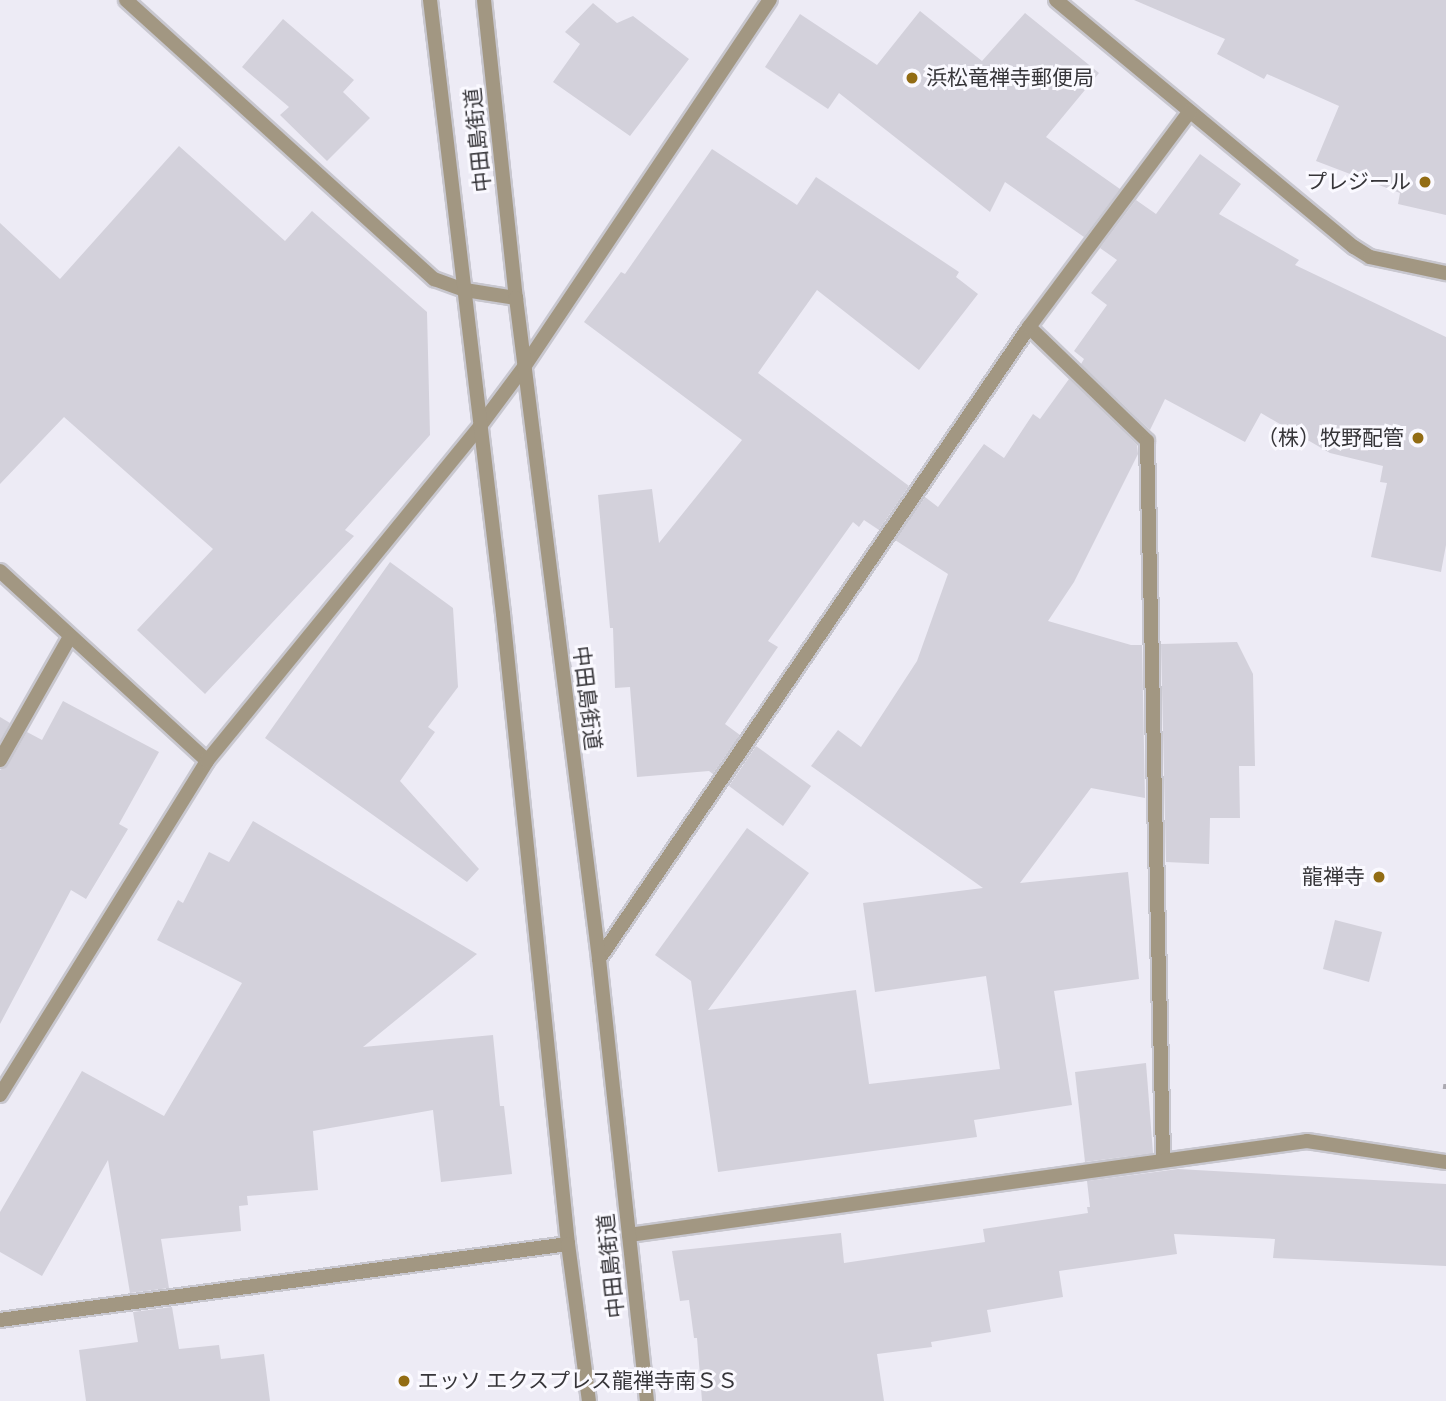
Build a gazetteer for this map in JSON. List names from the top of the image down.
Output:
{
  "streets": {
    "street": ["中田島街道"]
  },
  "places": [
    "浜松竜禅寺郵便局",
    "プレジール",
    "（株）牧野配管",
    "龍禅寺",
    "エッソ エクスプレス龍禅寺南ＳＳ"
  ]
}
